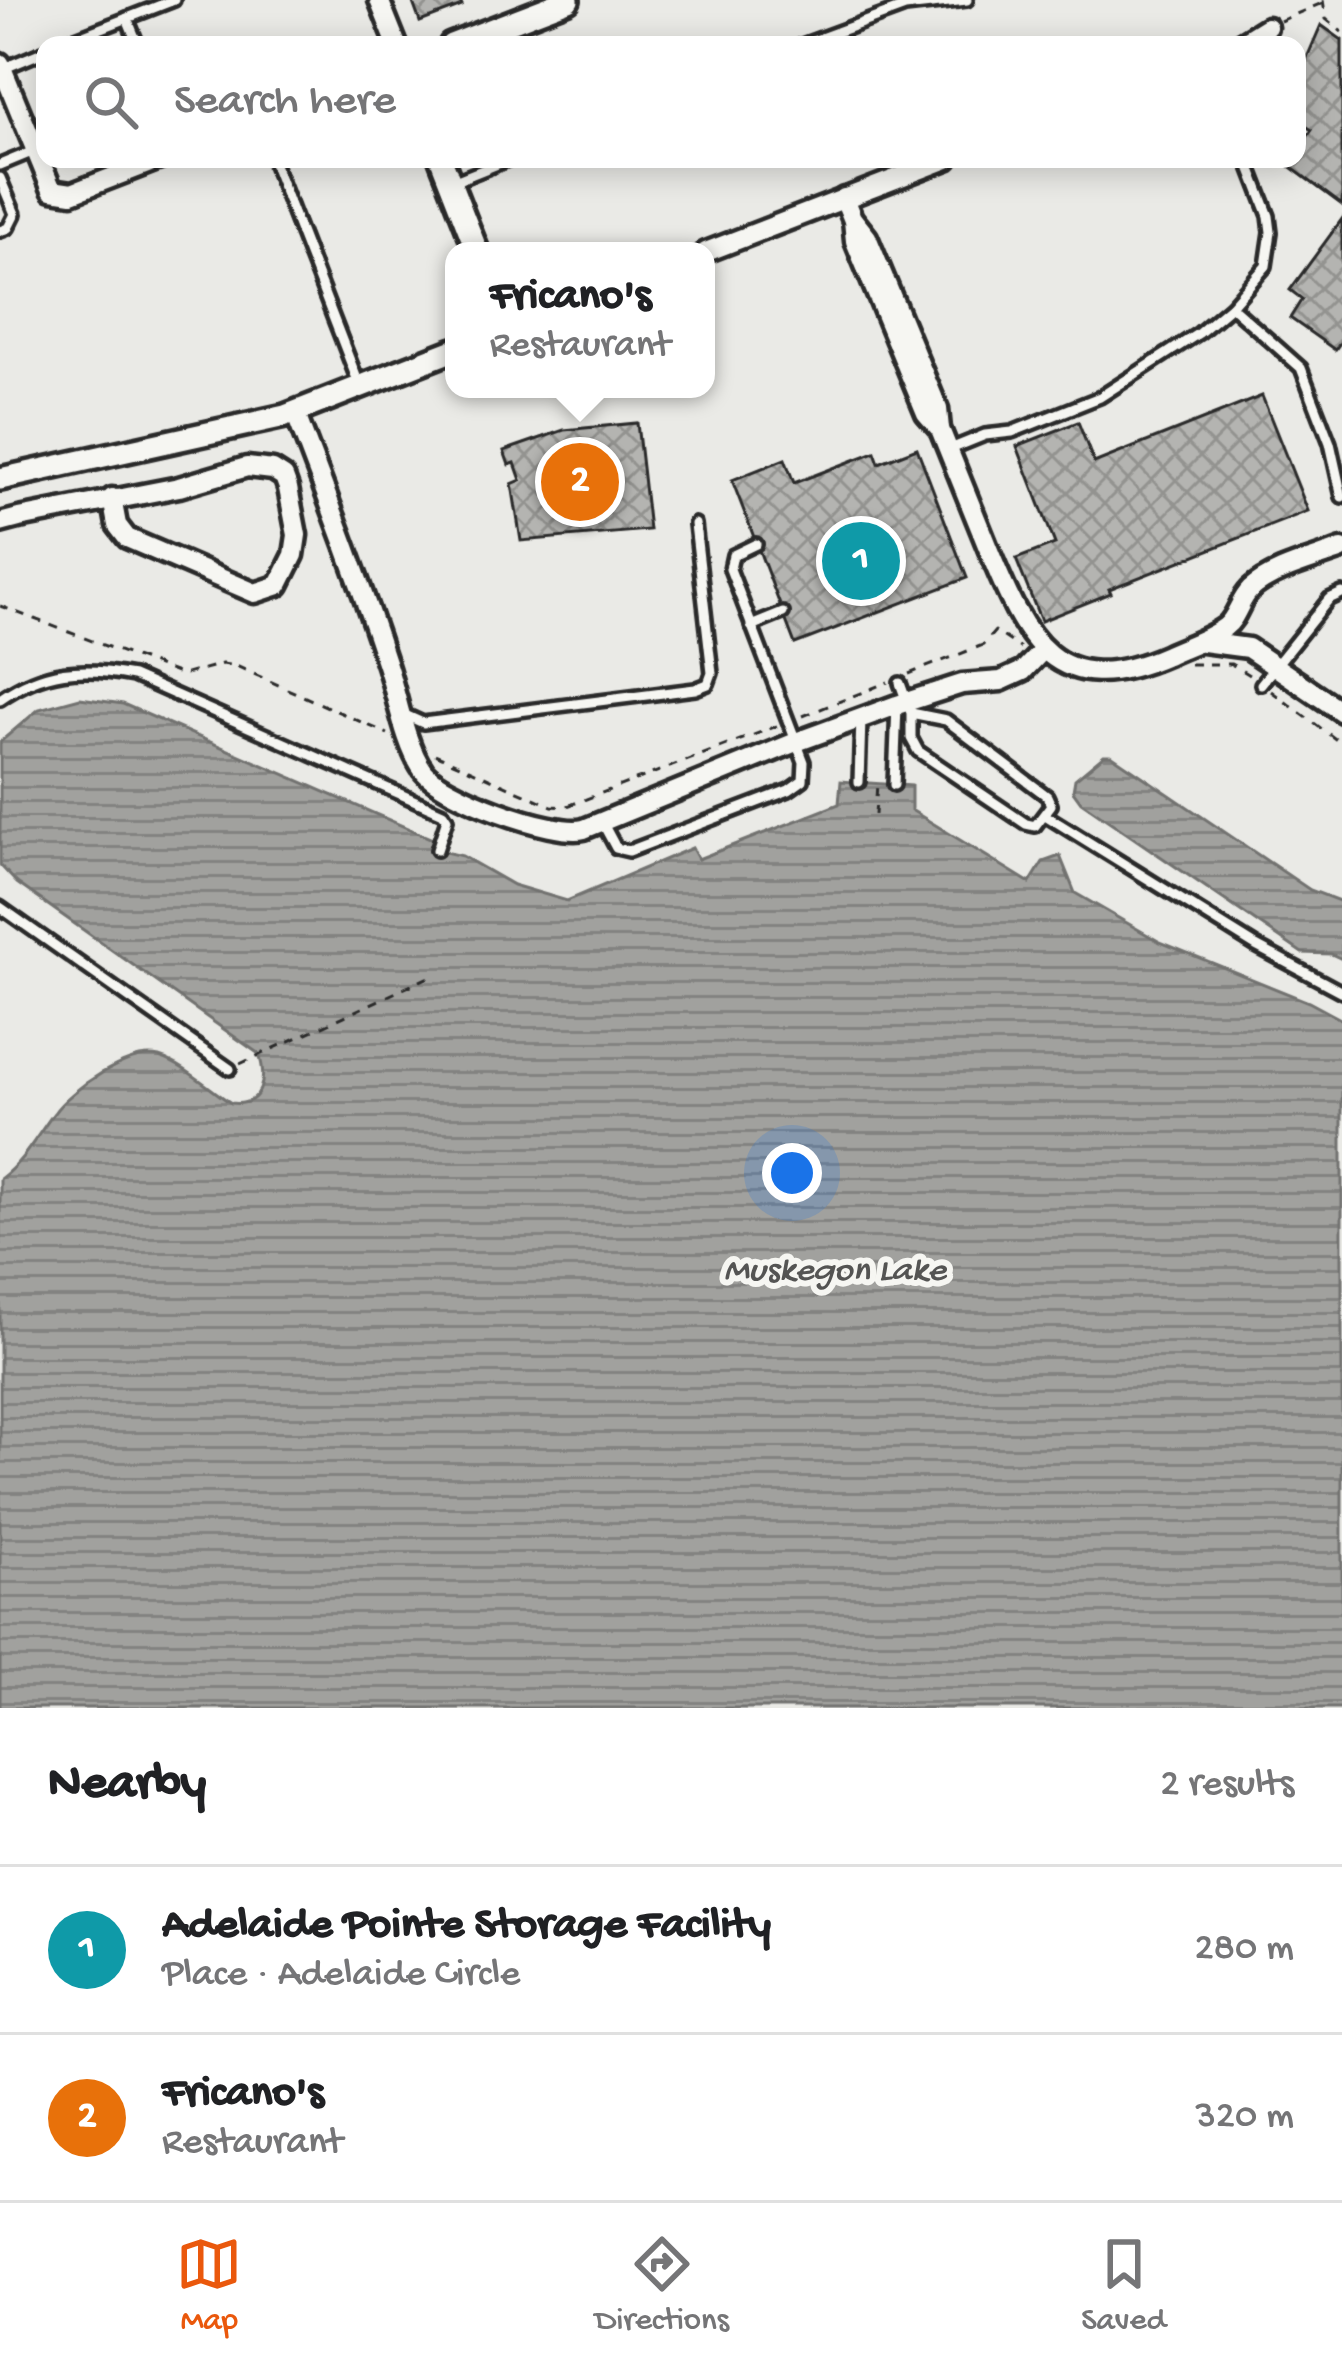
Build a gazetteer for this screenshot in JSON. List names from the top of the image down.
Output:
{
  "water": ["Muskegon Lake"],
  "page": {
    "search": "Search here",
    "popup": ["Fricano's", "Restaurant"],
    "pins": ["2", "1"],
    "heading": ["Nearby", "2 results"],
    "list": [
      {
        "mark": "1",
        "name": "Adelaide Pointe Storage Facility",
        "note": "Place · Adelaide Circle",
        "value": "280 m"
      },
      {
        "mark": "2",
        "name": "Fricano's",
        "note": "Restaurant",
        "value": "320 m"
      }
    ],
    "nav": ["Map", "Directions", "Saved"]
  }
}
